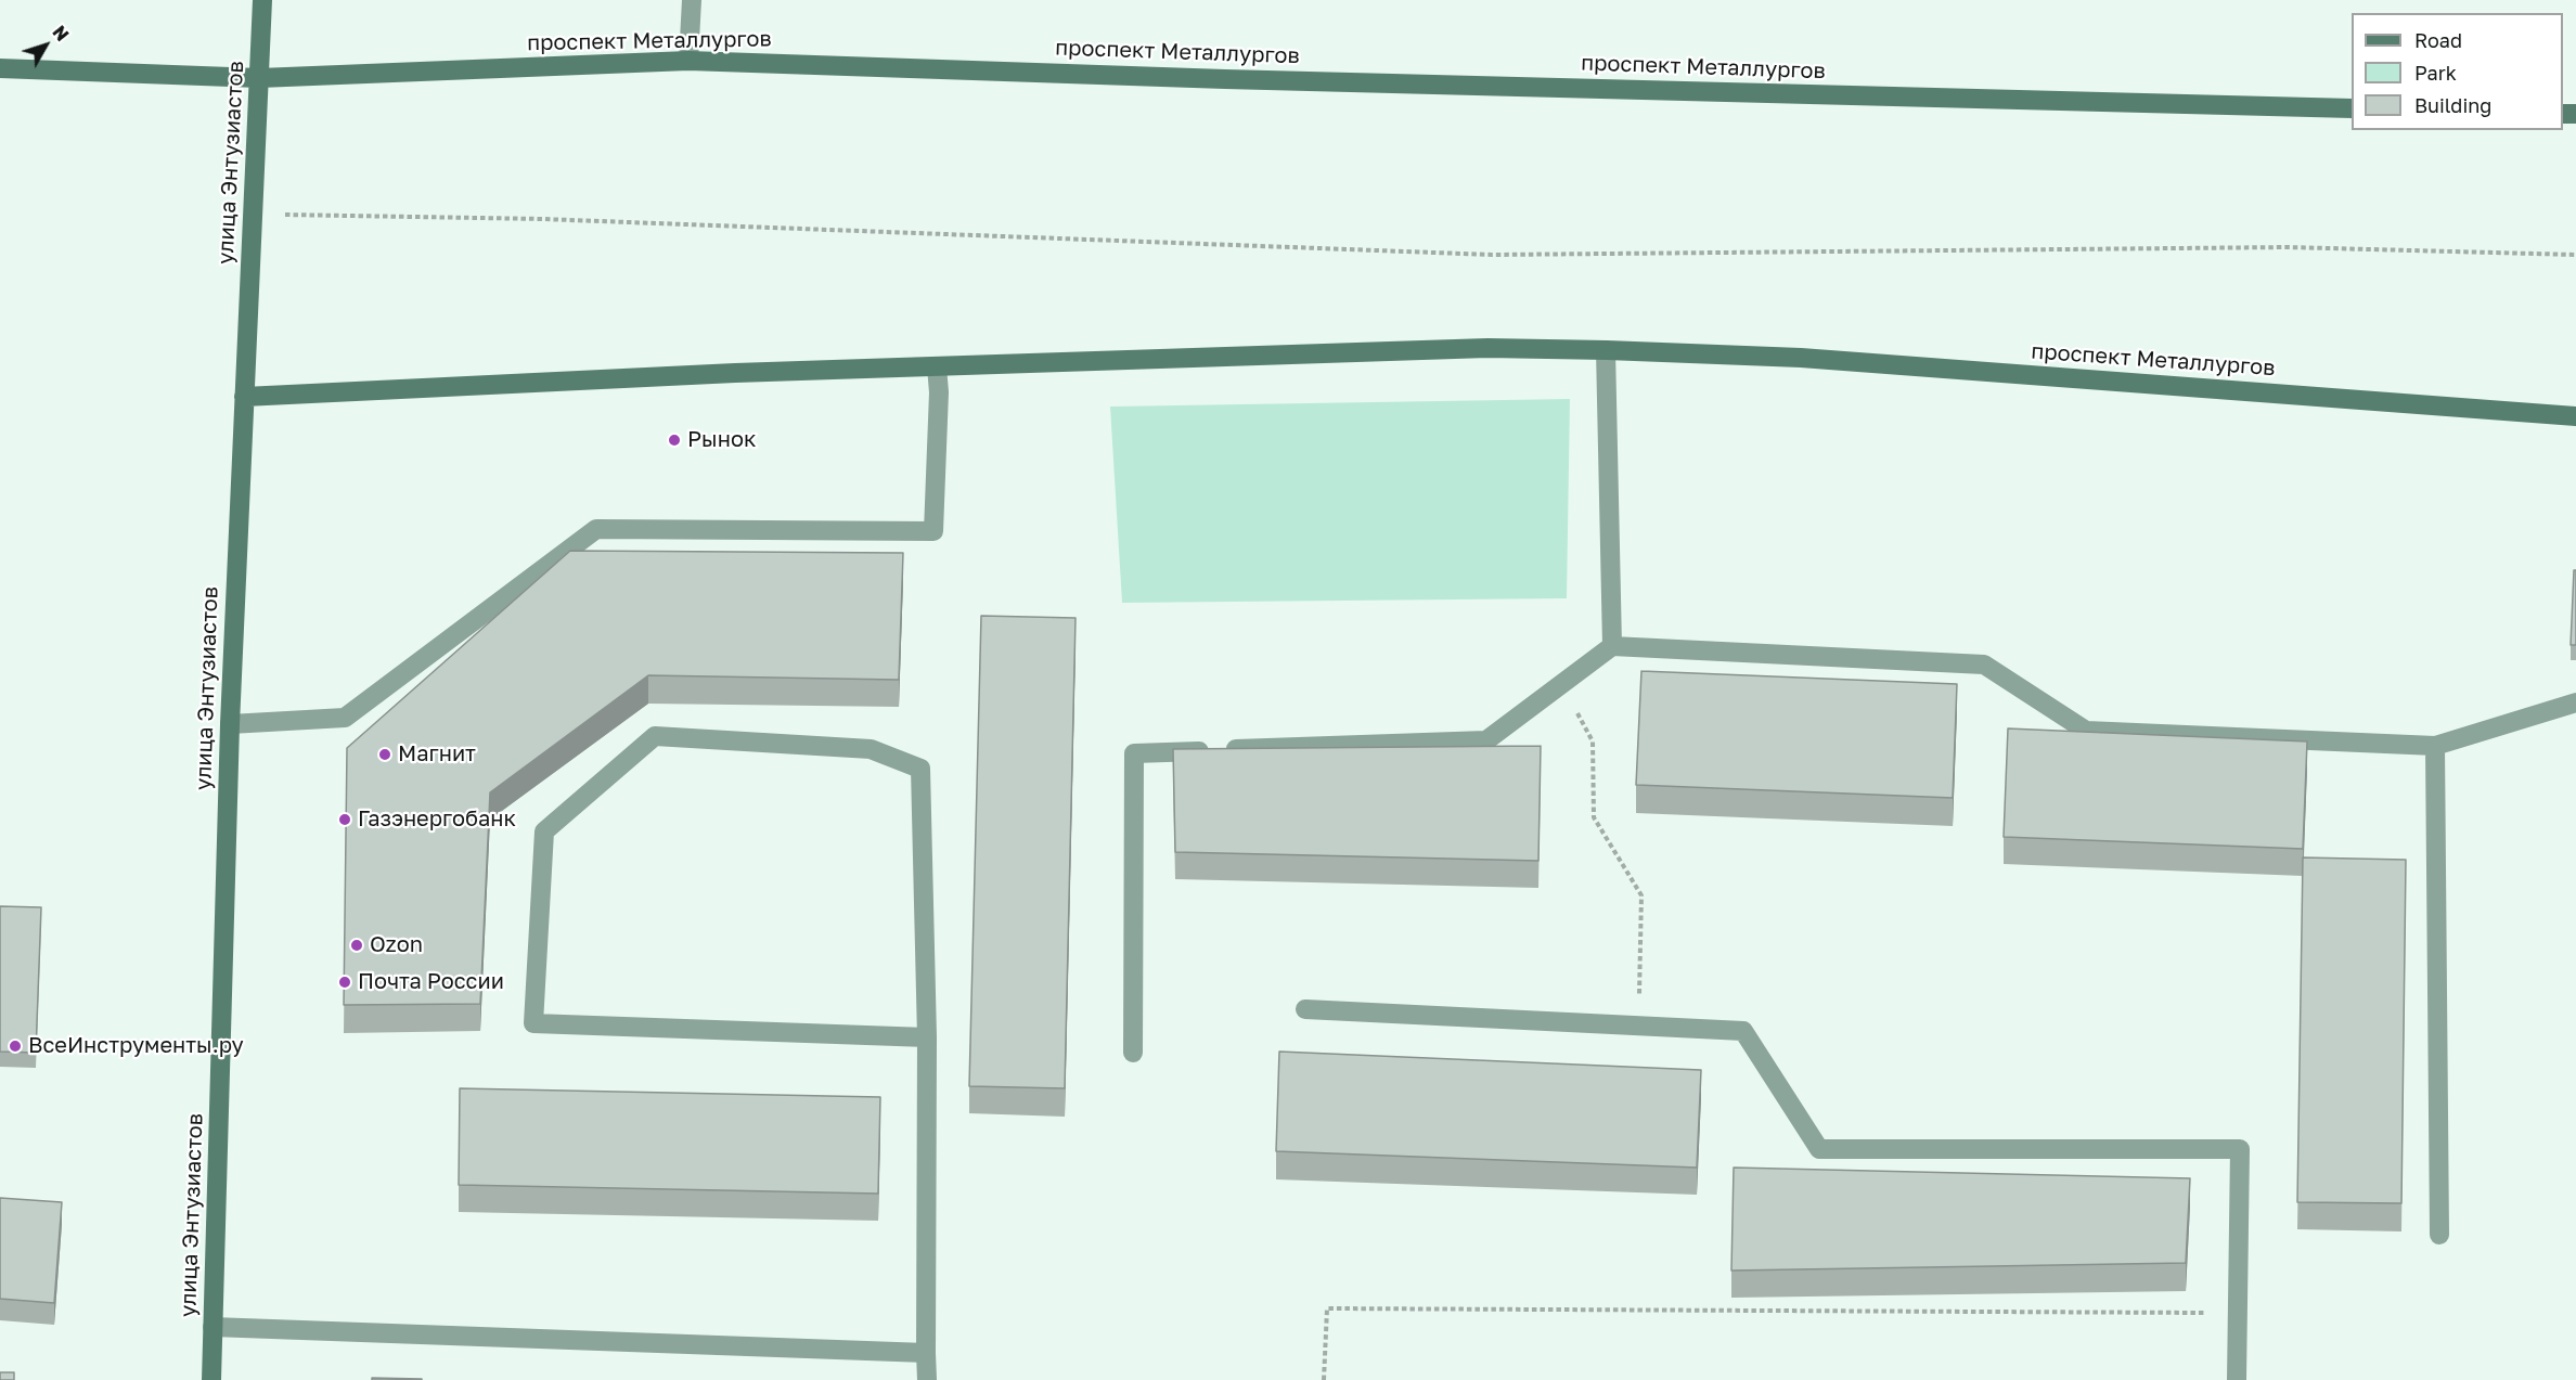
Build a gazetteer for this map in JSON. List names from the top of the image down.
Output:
{
  "streets": {
    "street": ["проспект Металлургов", "улица Энтузиастов"]
  },
  "crossings": [
    ["проспект Металлургов", "улица Энтузиастов"]
  ],
  "places": [
    "Рынок",
    "Магнит",
    "Газэнергобанк",
    "Ozon",
    "Почта России",
    "ВсеИнструменты.ру"
  ],
  "legend": ["Road", "Park", "Building"],
  "north": "top right"
}
